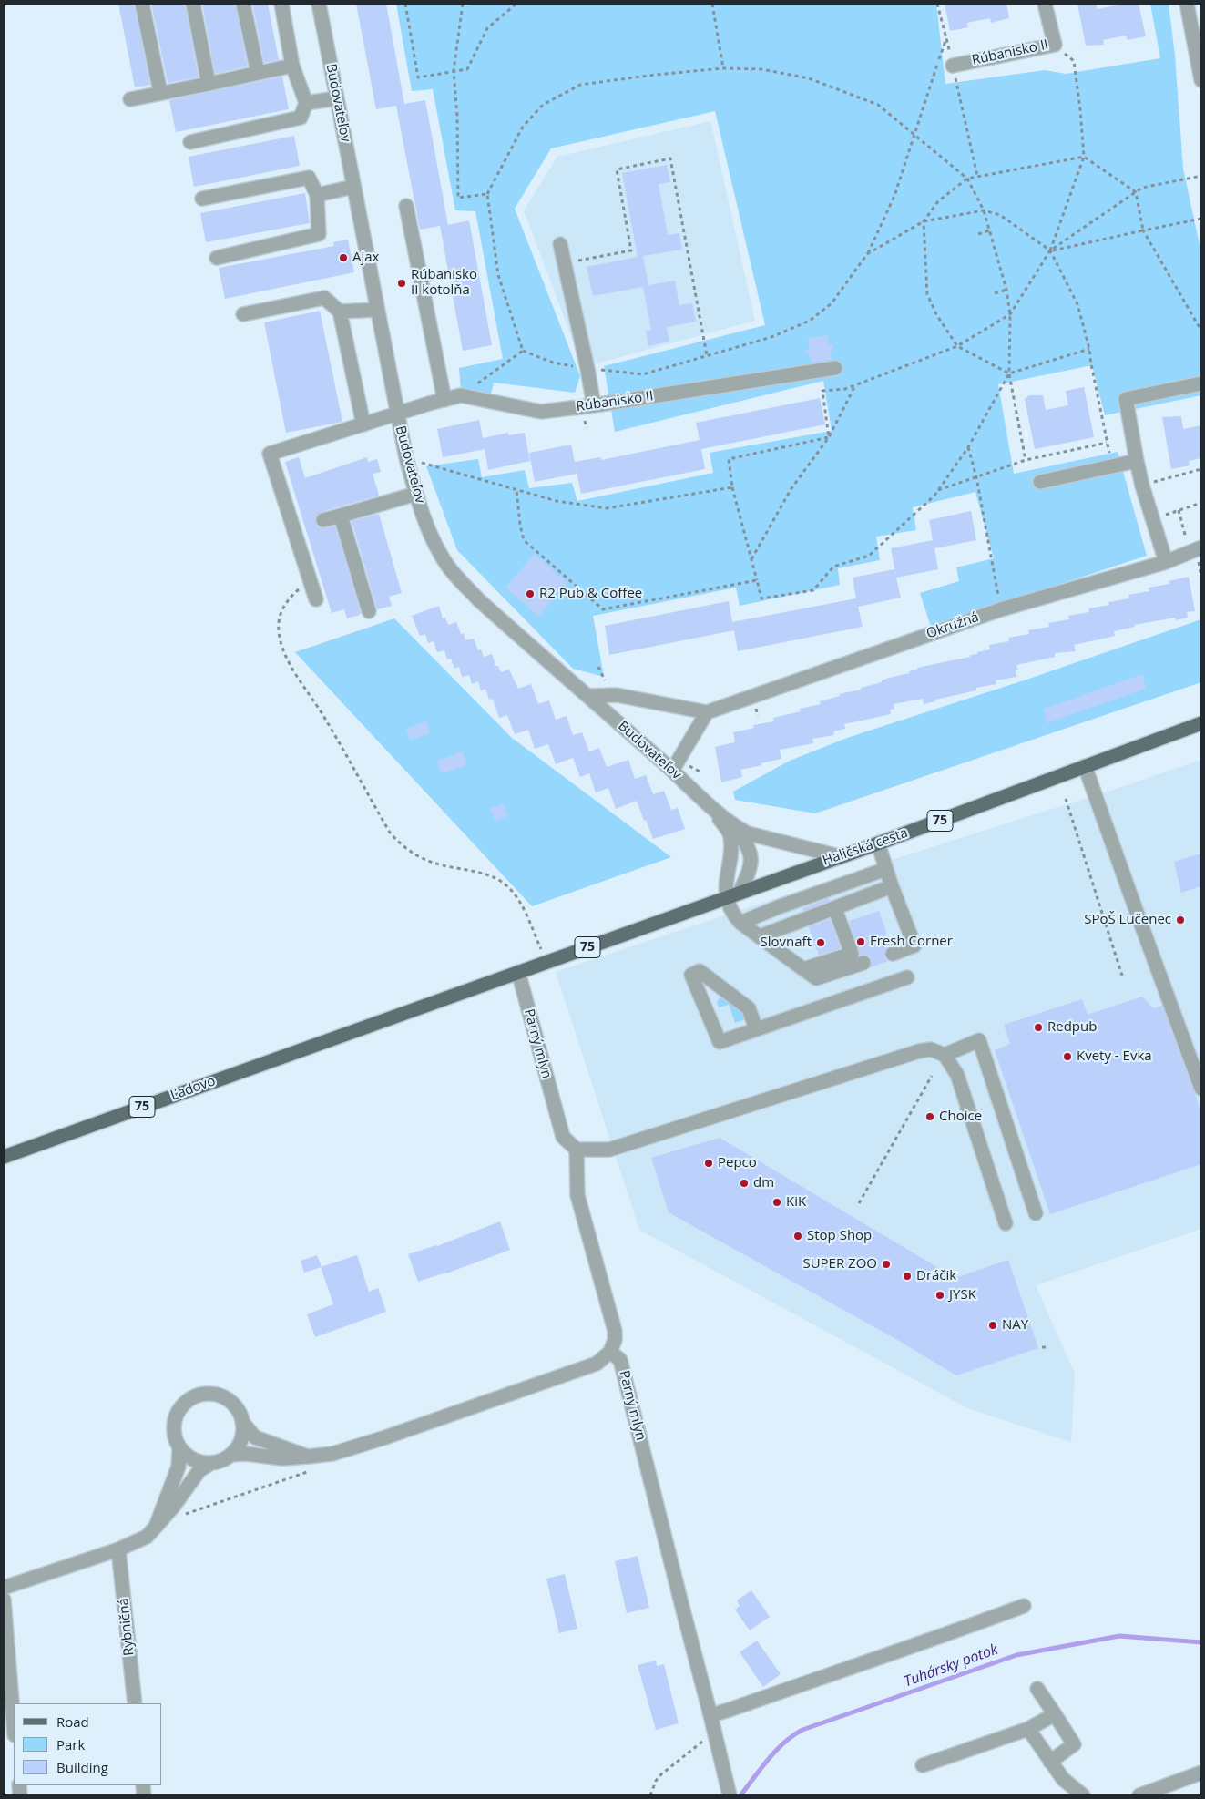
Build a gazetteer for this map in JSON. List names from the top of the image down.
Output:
{
  "streets": {
    "main road": ["75", "Haličská cesta", "Ľadovo"],
    "street": [
      "Rúbanisko II",
      "Budovateľov",
      "Okružná",
      "Parný mlyn",
      "Rybničná"
    ]
  },
  "crossings": [
    ["Rúbanisko II", "Budovateľov"],
    ["Budovateľov", "Haličská cesta"],
    ["75", "Haličská cesta"],
    ["75", "Parný mlyn"],
    ["75", "Ľadovo"],
    ["Parný mlyn", "Ľadovo"]
  ],
  "water": ["Tuhársky potok"],
  "places": [
    "Ajax",
    "Rúbanisko II kotolňa",
    "R2 Pub & Coffee",
    "SPoŠ Lučenec",
    "Fresh Corner",
    "Slovnaft",
    "Redpub",
    "Kvety - Evka",
    "Choice",
    "Pepco",
    "dm",
    "KiK",
    "Stop Shop",
    "SUPER ZOO",
    "Dráčik",
    "JYSK",
    "NAY"
  ],
  "legend": ["Road", "Park", "Building"]
}
